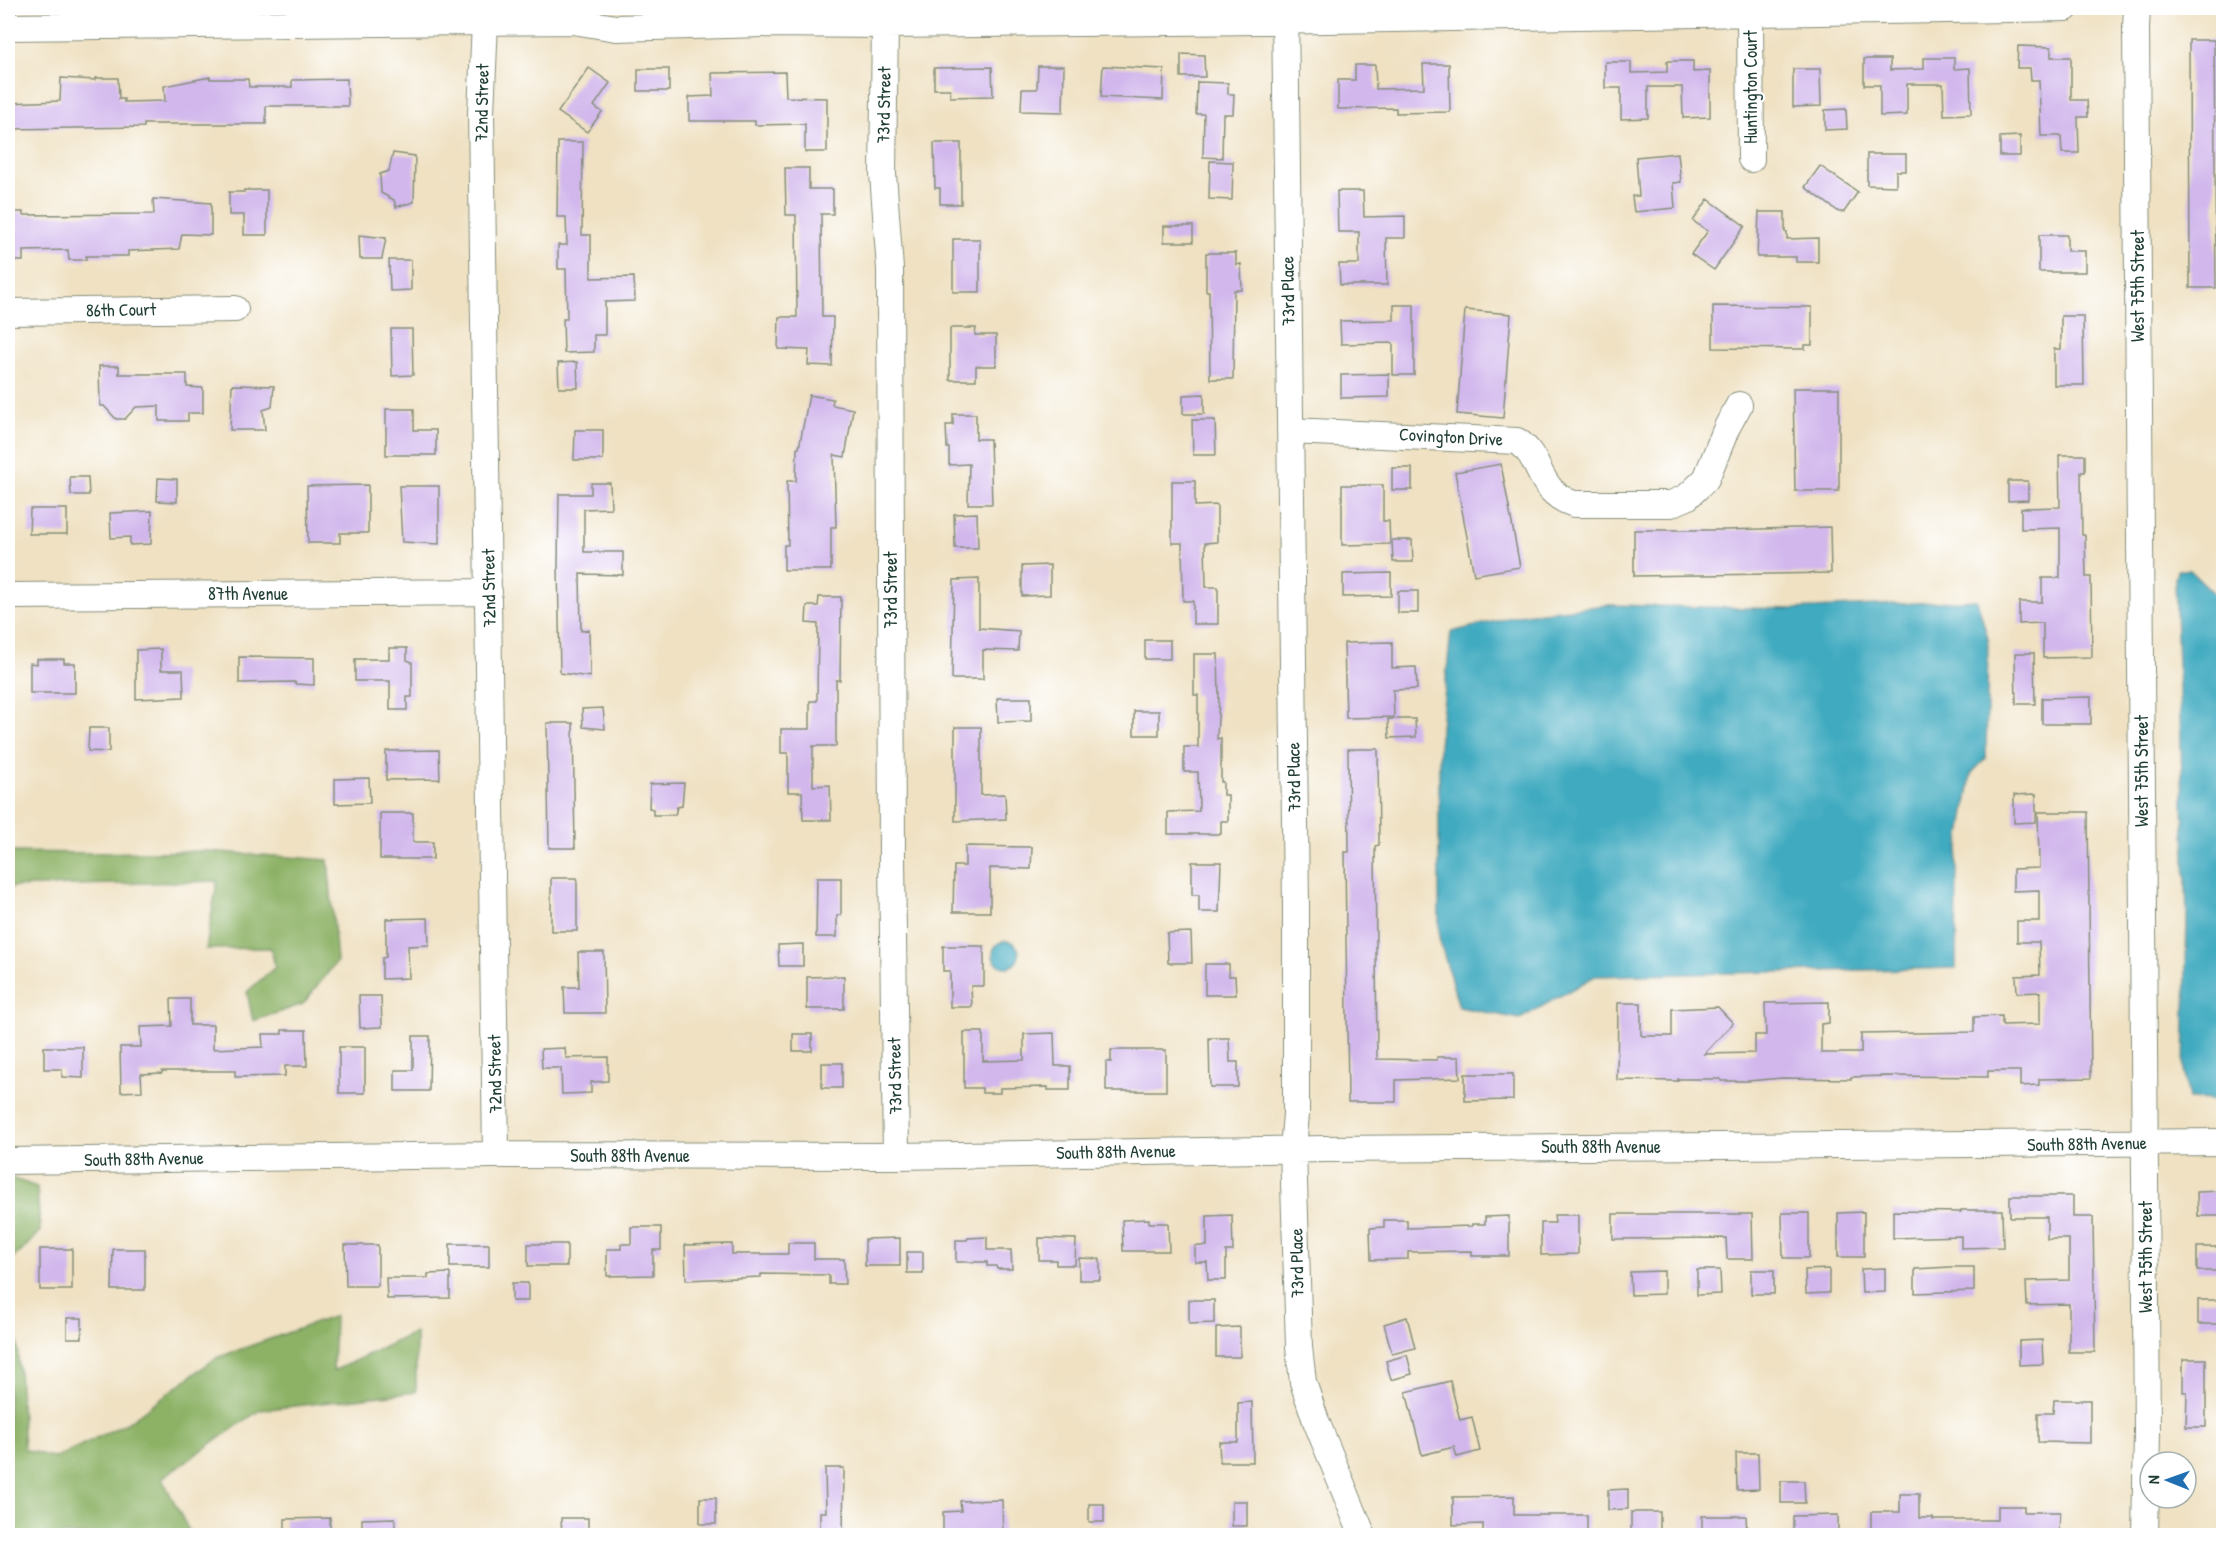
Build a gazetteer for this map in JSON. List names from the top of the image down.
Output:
{
  "streets": {
    "street": [
      "Huntington Court",
      "72nd Street",
      "73rd Street",
      "West 75th Street",
      "73rd Place",
      "86th Court",
      "Covington Drive",
      "87th Avenue",
      "South 88th Avenue"
    ]
  },
  "crossings": [
    ["72nd Street", "87th Avenue"],
    ["72nd Street", "South 88th Avenue"],
    ["73rd Street", "South 88th Avenue"],
    ["West 75th Street", "South 88th Avenue"],
    ["73rd Place", "Covington Drive"],
    ["73rd Place", "South 88th Avenue"]
  ],
  "north": "left"
}
